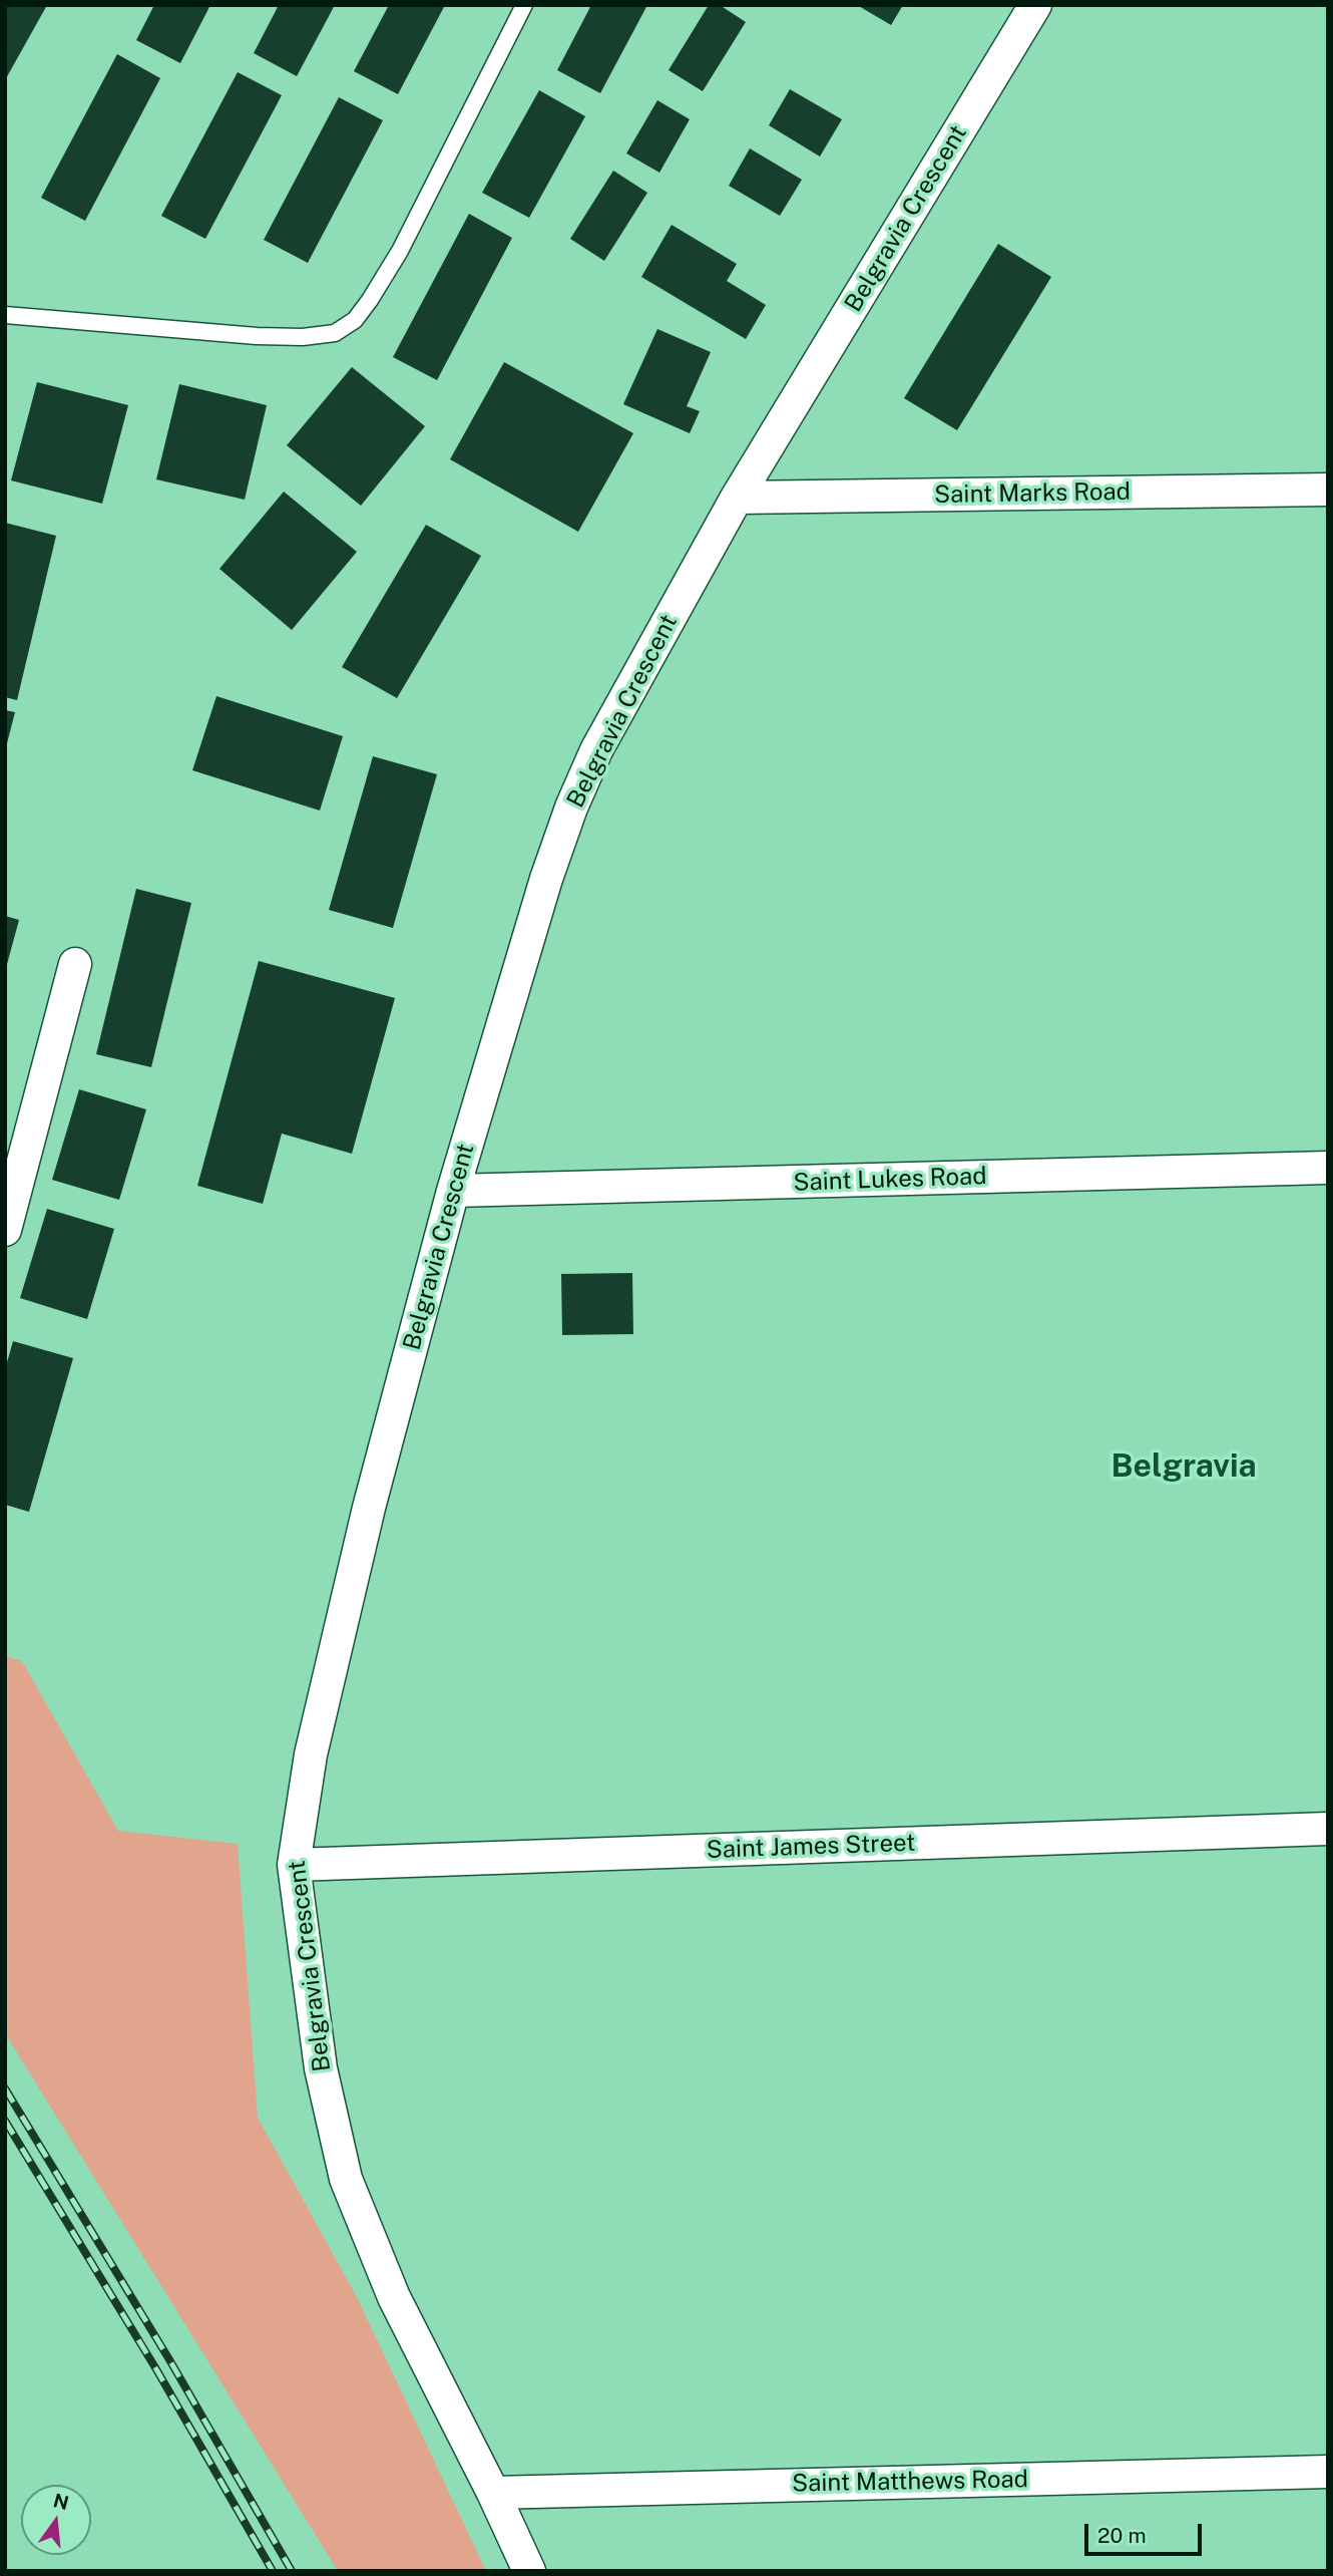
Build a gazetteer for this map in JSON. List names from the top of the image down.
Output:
{
  "streets": {
    "street": [
      "Belgravia Crescent",
      "Saint Marks Road",
      "Saint Lukes Road",
      "Saint James Street",
      "Saint Matthews Road"
    ]
  },
  "crossings": [
    ["Belgravia Crescent", "Saint Marks Road"],
    ["Belgravia Crescent", "Saint Lukes Road"],
    ["Belgravia Crescent", "Saint James Street"],
    ["Belgravia Crescent", "Saint Matthews Road"]
  ],
  "districts": ["Belgravia"],
  "scale_bar": "20 m",
  "north": "top"
}
